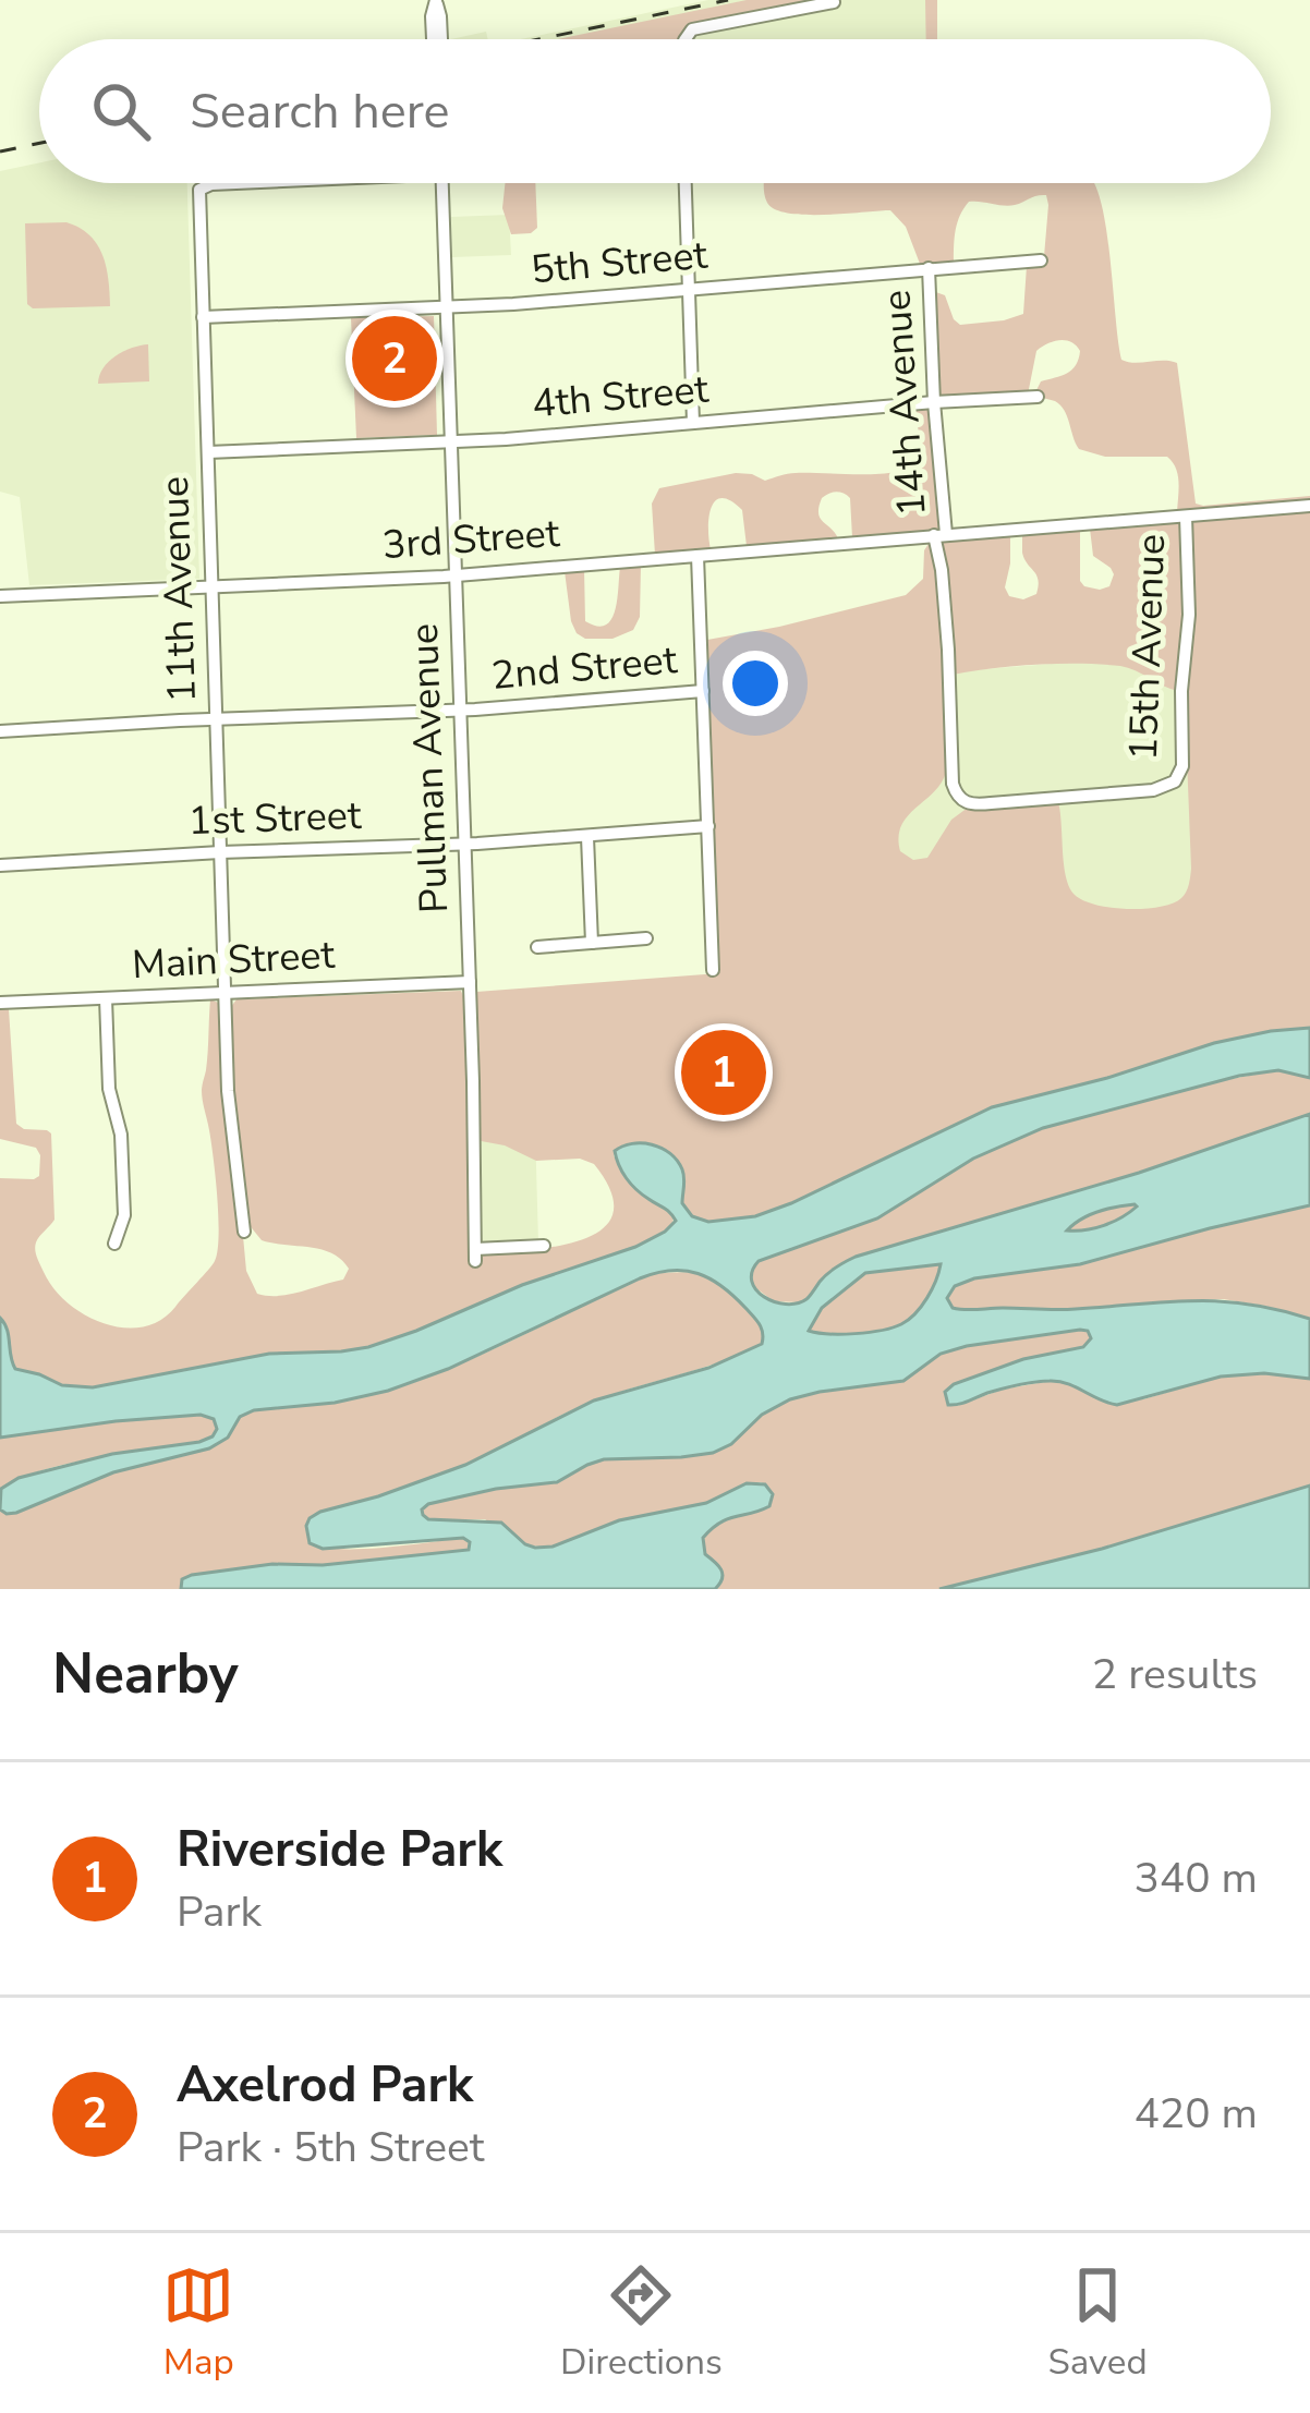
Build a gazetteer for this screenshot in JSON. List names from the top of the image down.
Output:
{
  "streets": {
    "street": [
      "5th Street",
      "4th Street",
      "14th Avenue",
      "3rd Street",
      "11th Avenue",
      "15th Avenue",
      "2nd Street",
      "Pullman Avenue",
      "1st Street",
      "Main Street"
    ]
  },
  "crossings": [
    ["5th Street", "14th Avenue"],
    ["5th Street", "11th Avenue"],
    ["5th Street", "Pullman Avenue"],
    ["4th Street", "14th Avenue"],
    ["4th Street", "11th Avenue"],
    ["4th Street", "Pullman Avenue"],
    ["14th Avenue", "3rd Street"],
    ["14th Avenue", "15th Avenue"],
    ["3rd Street", "11th Avenue"],
    ["3rd Street", "15th Avenue"],
    ["3rd Street", "Pullman Avenue"],
    ["11th Avenue", "2nd Street"],
    ["11th Avenue", "1st Street"],
    ["11th Avenue", "Main Street"],
    ["2nd Street", "Pullman Avenue"],
    ["Pullman Avenue", "1st Street"],
    ["Pullman Avenue", "Main Street"]
  ],
  "page": {
    "search": "Search here",
    "pins": ["2", "1"],
    "heading": ["Nearby", "2 results"],
    "list": [
      {
        "mark": "1",
        "name": "Riverside Park",
        "note": "Park",
        "value": "340 m"
      },
      {
        "mark": "2",
        "name": "Axelrod Park",
        "note": "Park · 5th Street",
        "value": "420 m"
      }
    ],
    "nav": ["Map", "Directions", "Saved"]
  }
}
